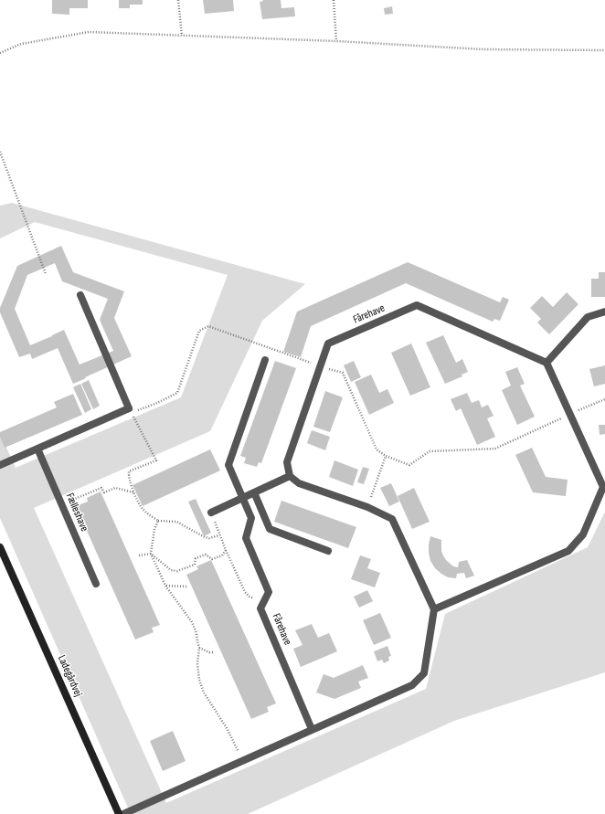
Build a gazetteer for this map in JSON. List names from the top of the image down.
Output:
{
  "streets": {
    "street": ["Fårehave", "Fælleshave", "Ladegårdvej"]
  }
}
